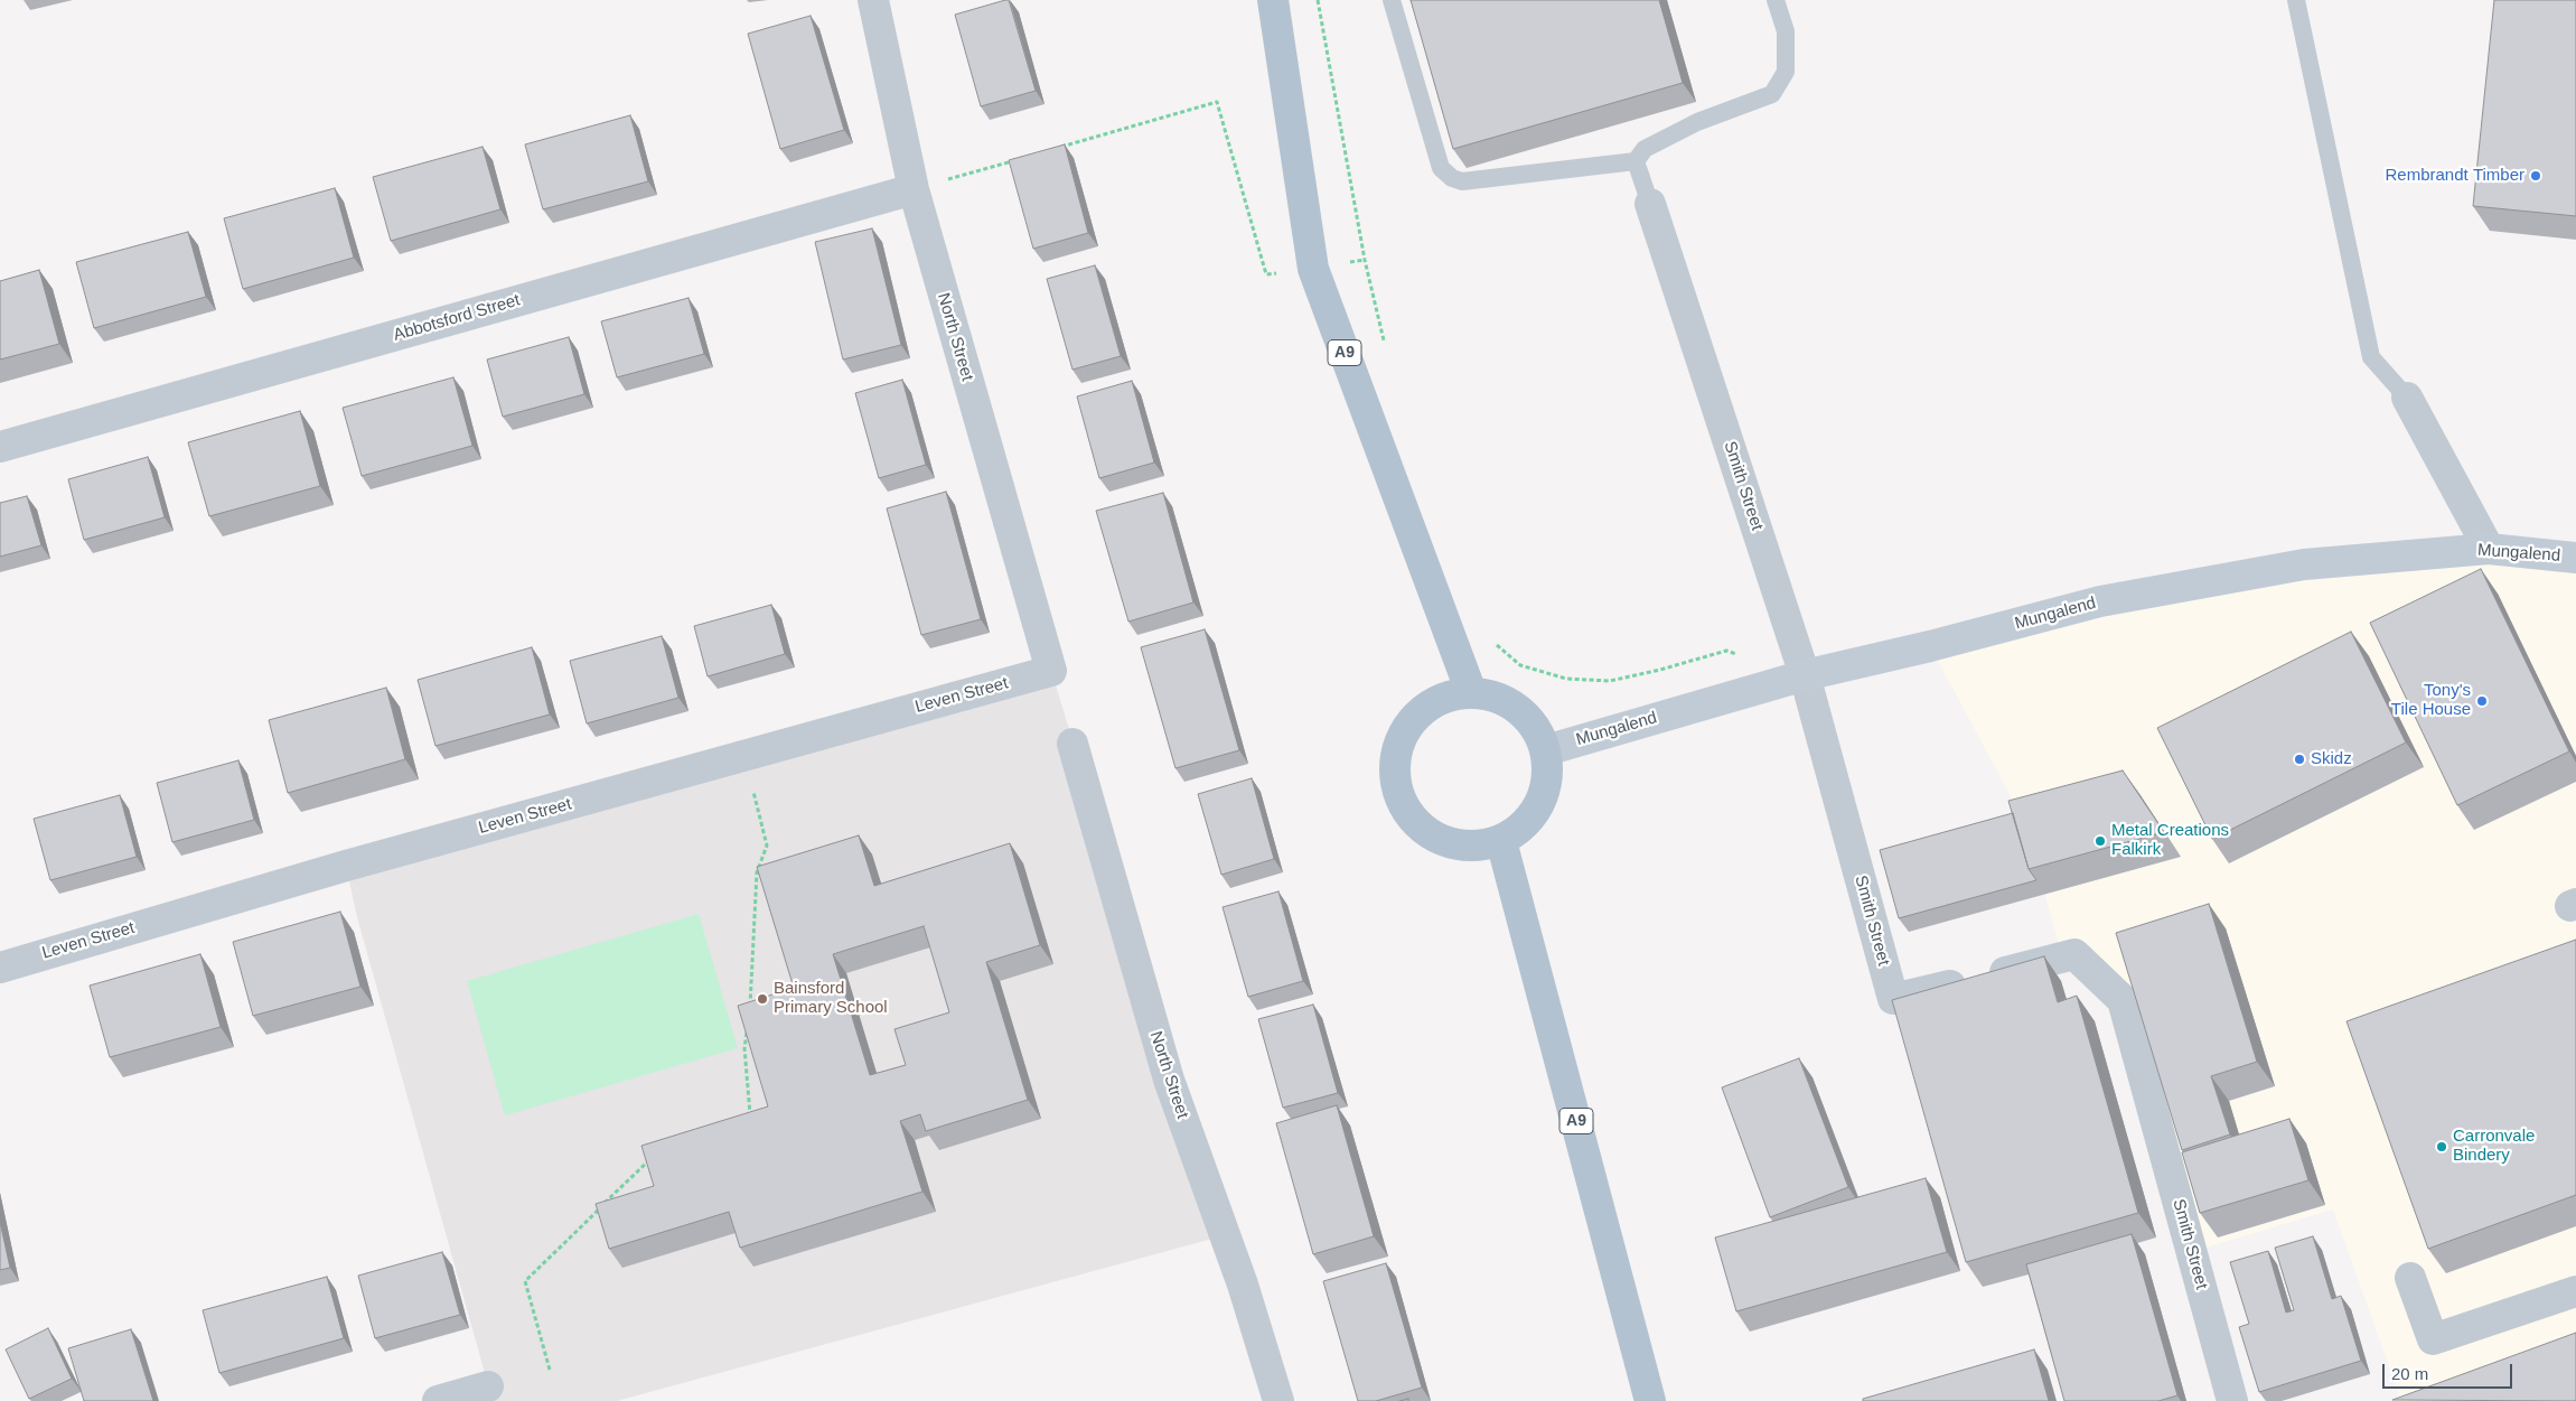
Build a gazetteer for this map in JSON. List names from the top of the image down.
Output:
{
  "streets": {
    "main road": ["A9"],
    "street": [
      "Abbotsford Street",
      "North Street",
      "Smith Street",
      "Mungalend",
      "Leven Street"
    ]
  },
  "crossings": [
    ["Abbotsford Street", "North Street"],
    ["North Street", "Leven Street"],
    ["A9", "Mungalend"],
    ["Smith Street", "Mungalend"]
  ],
  "places": [
    "Rembrandt Timber",
    "Tony's Tile House",
    "Skidz",
    "Metal Creations Falkirk",
    "Bainsford Primary School",
    "Carronvale Bindery"
  ],
  "scale_bar": "20 m"
}
